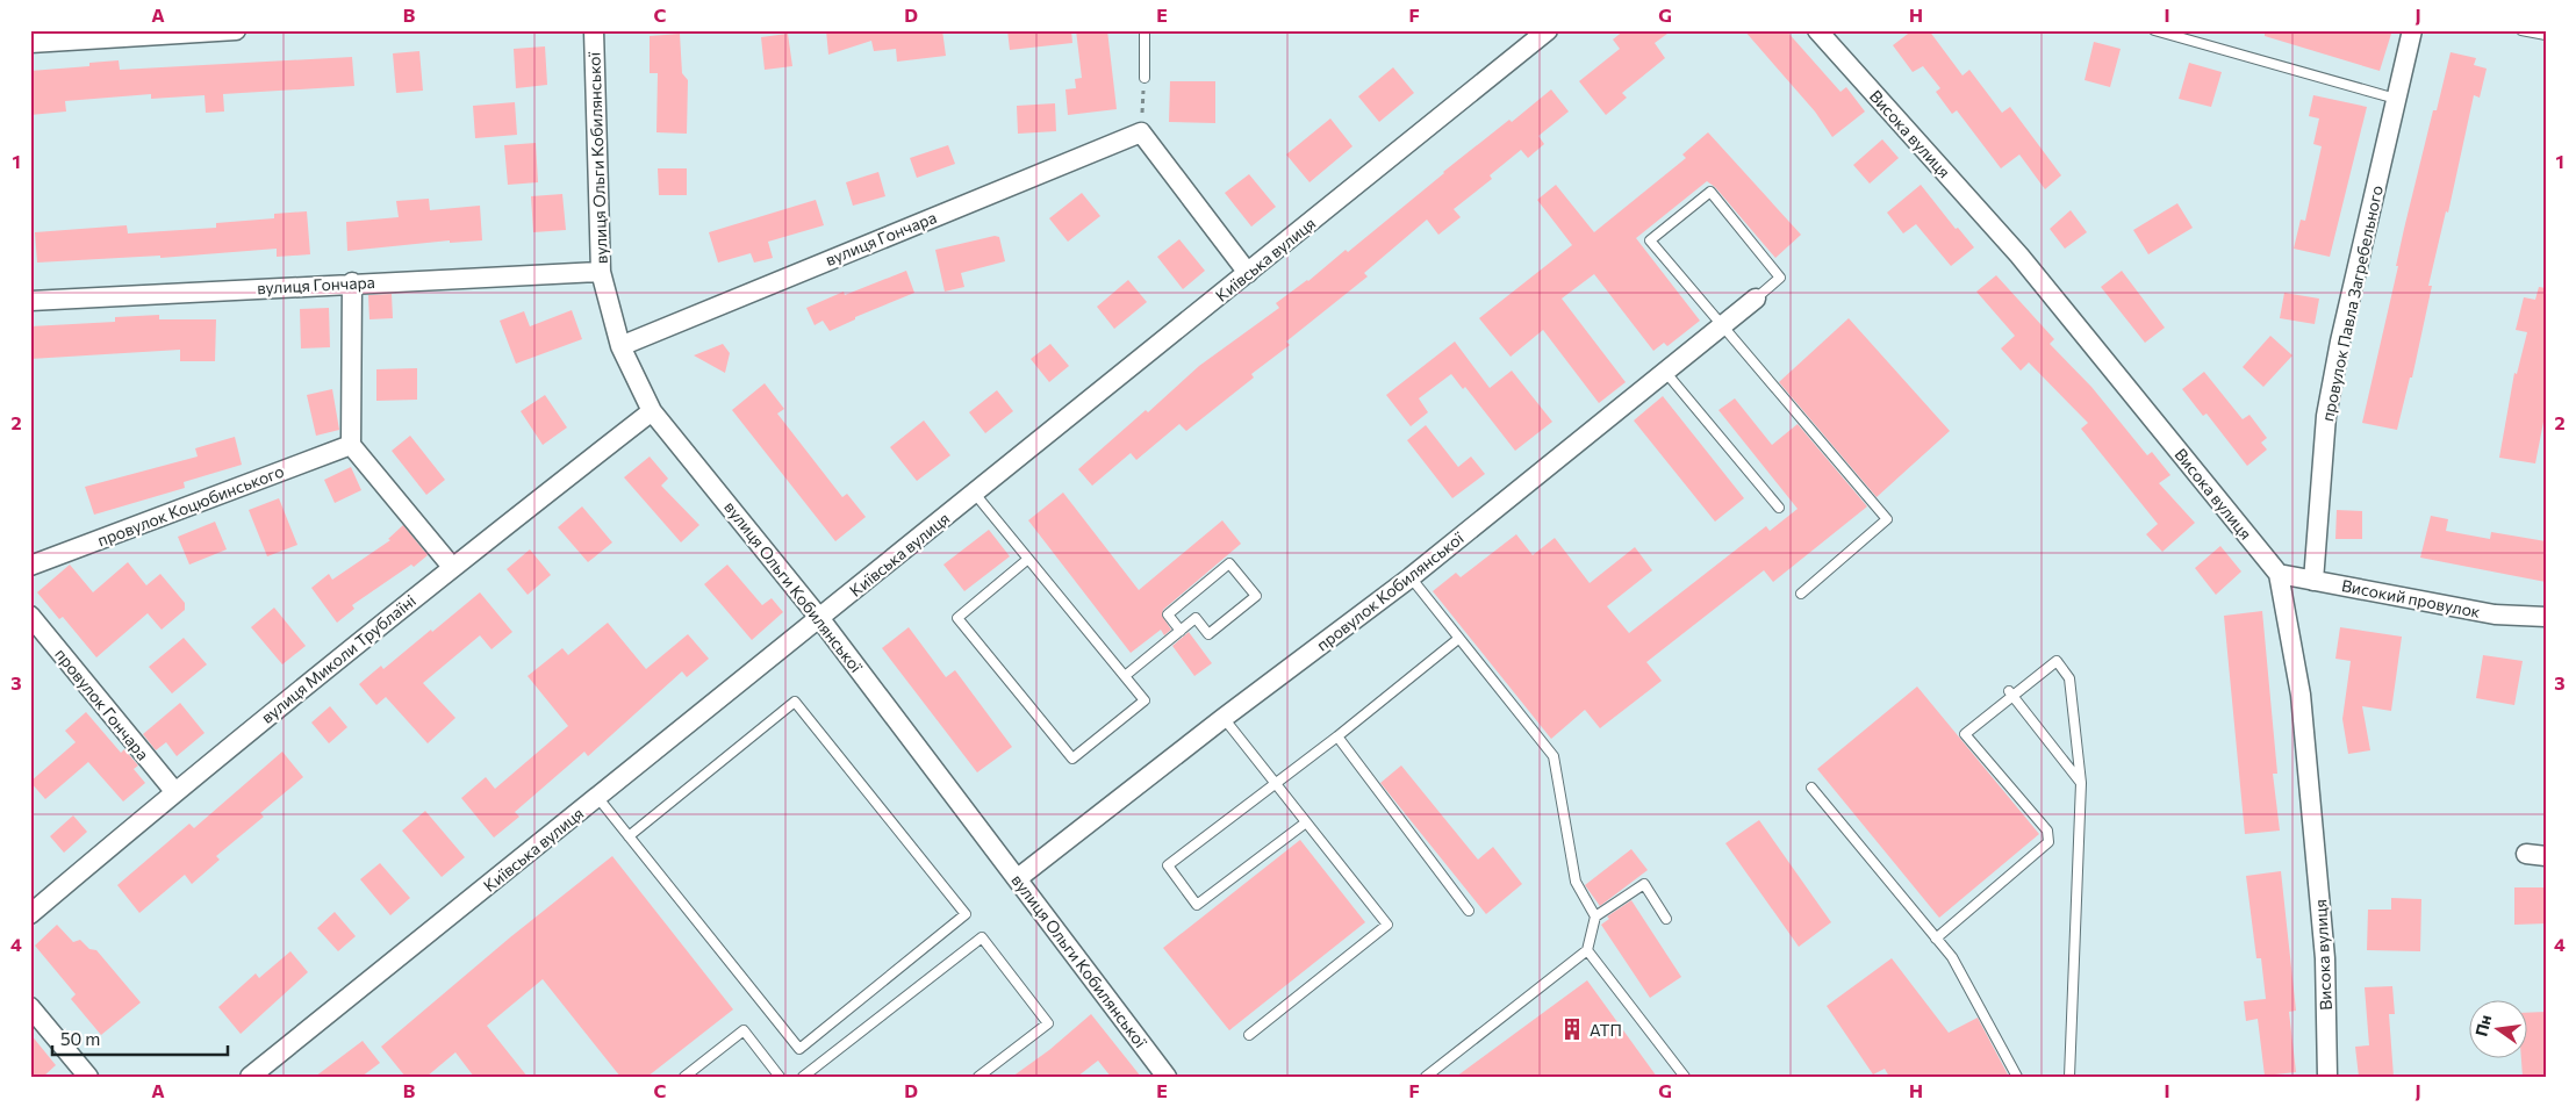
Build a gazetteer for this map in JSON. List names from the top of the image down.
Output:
{
  "streets": {
    "street": [
      "Висока вулиця",
      "вулиця Ольги Кобилянської",
      "вулиця Гончара",
      "Київська вулиця",
      "провулок Павла Загребельного",
      "провулок Коцюбинського",
      "провулок Кобилянської",
      "Високий провулок",
      "вулиця Миколи Трублаїні",
      "провулок Гончара"
    ]
  },
  "crossings": [
    ["Висока вулиця", "Високий провулок"],
    ["вулиця Ольги Кобилянської", "вулиця Гончара"],
    ["вулиця Ольги Кобилянської", "Київська вулиця"],
    ["вулиця Ольги Кобилянської", "провулок Кобилянської"],
    ["вулиця Ольги Кобилянської", "вулиця Миколи Трублаїні"],
    ["провулок Павла Загребельного", "Високий провулок"],
    ["вулиця Миколи Трублаїні", "провулок Гончара"]
  ],
  "places": {
    "building": ["АТП"]
  },
  "scale_bar": "50 m",
  "north": "left",
  "grid": {
    "columns": [
      "A",
      "B",
      "C",
      "D",
      "E",
      "F",
      "G",
      "H",
      "I",
      "J"
    ],
    "rows": [
      "1",
      "2",
      "3",
      "4"
    ]
  }
}
